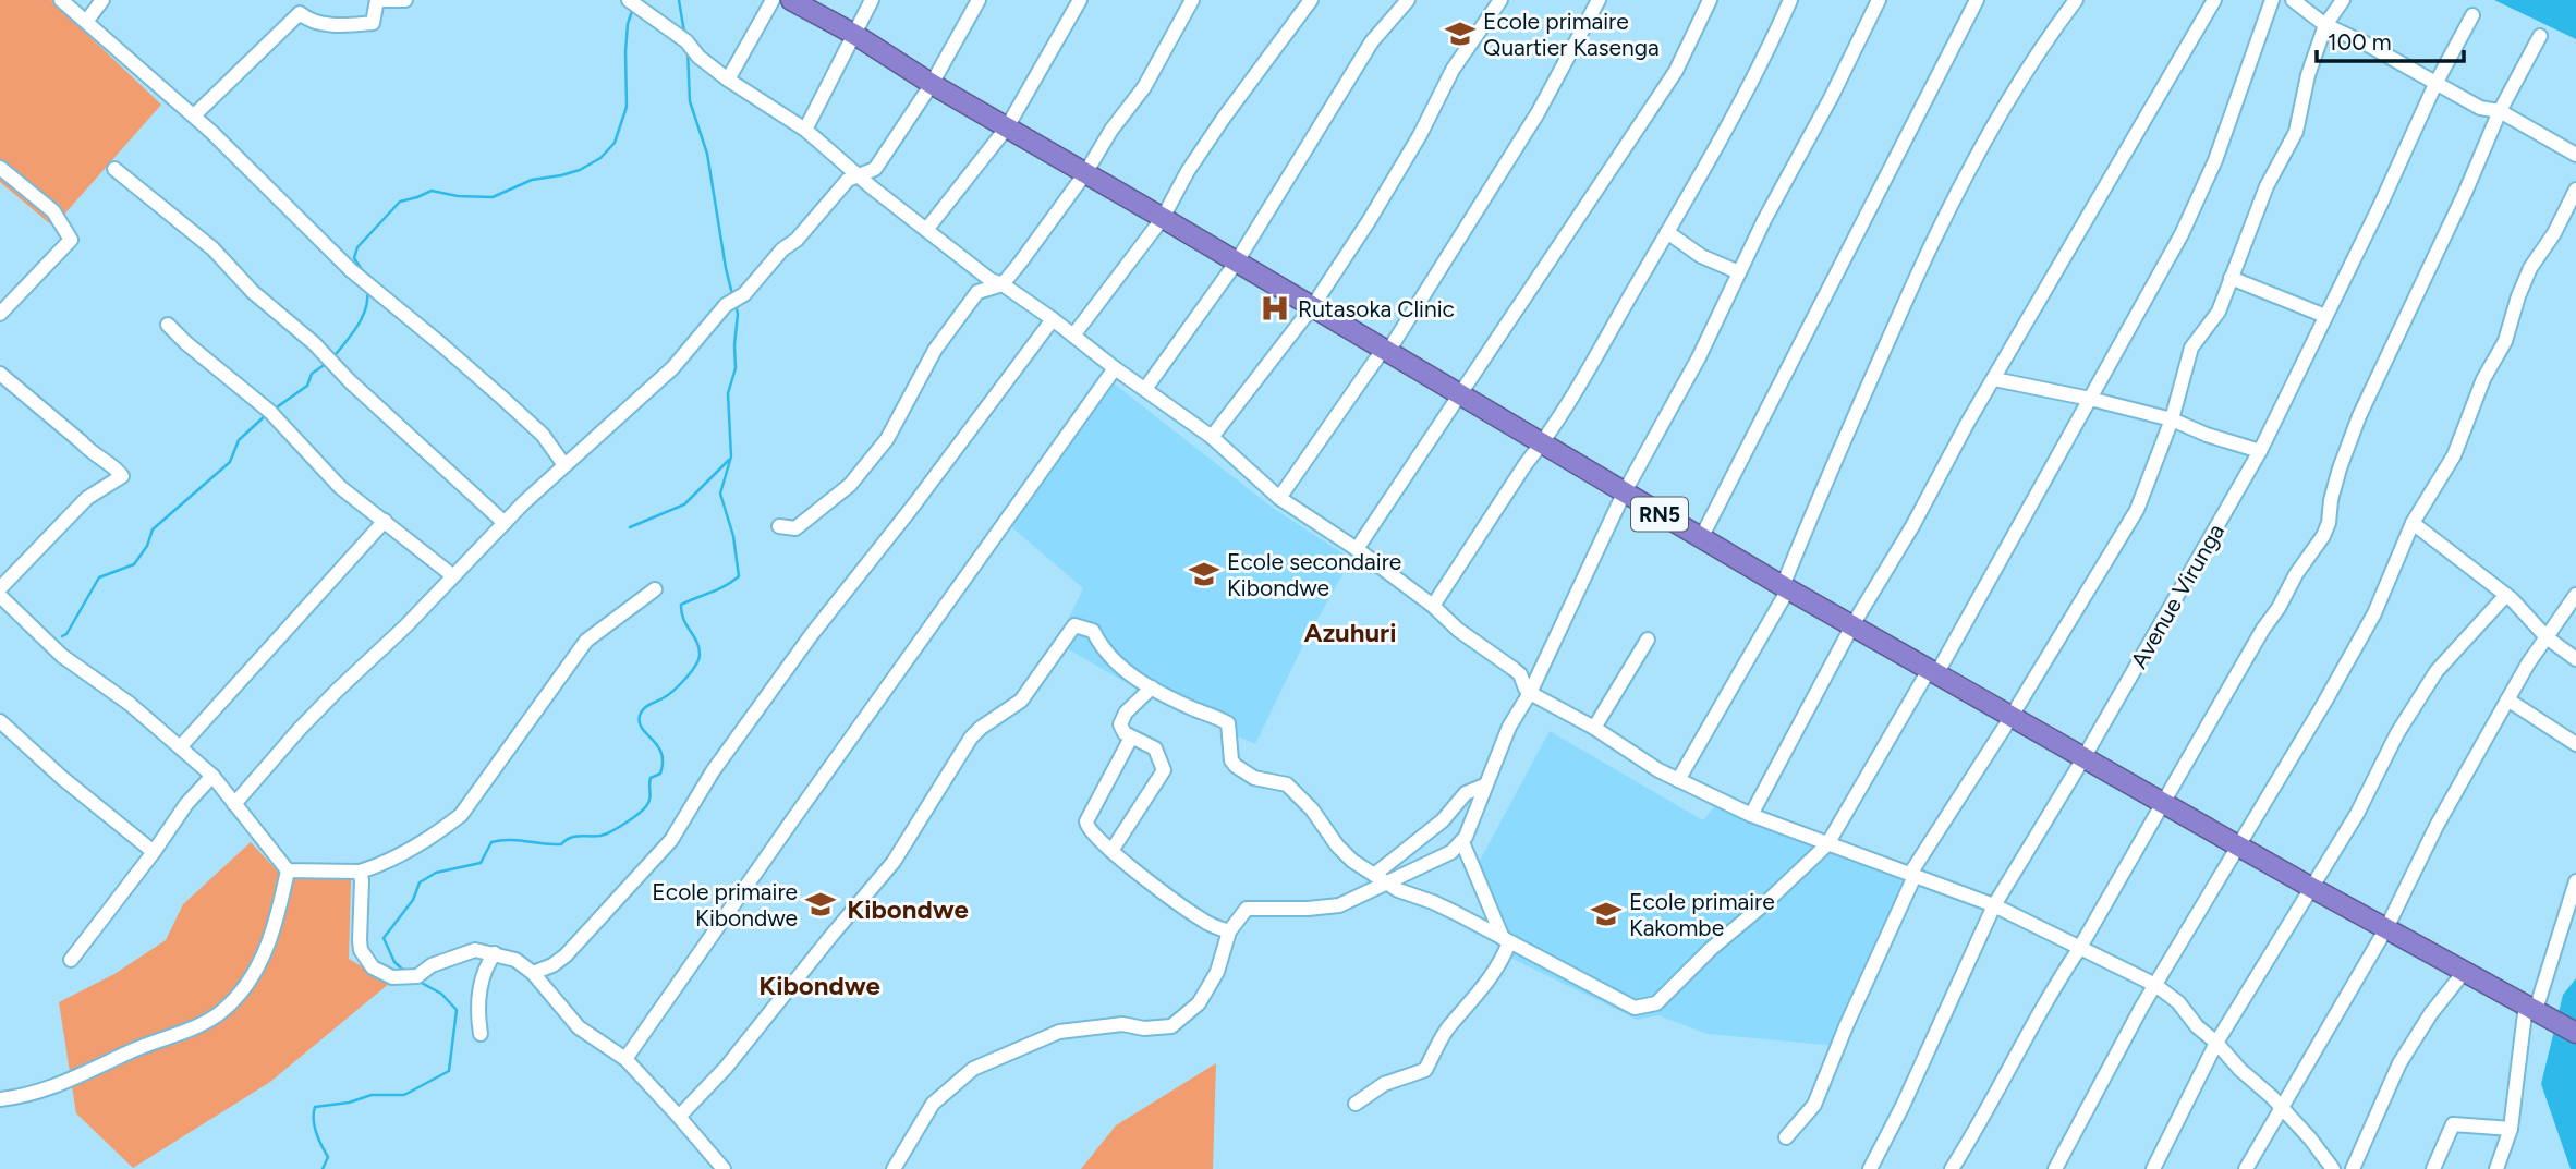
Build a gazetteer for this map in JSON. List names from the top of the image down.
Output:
{
  "streets": {
    "highway": ["RN5"],
    "street": ["Avenue Virunga"]
  },
  "crossings": [
    ["RN5", "Avenue Virunga"]
  ],
  "districts": ["Azuhuri", "Kibondwe", "Kibondwe"],
  "places": {
    "school or university": [
      "Ecole primaire Quartier Kasenga",
      "Ecole secondaire Kibondwe",
      "Ecole primaire Kibondwe",
      "Ecole primaire Kakombe"
    ],
    "hospital": ["Rutasoka Clinic"]
  },
  "scale_bar": "100 m"
}
